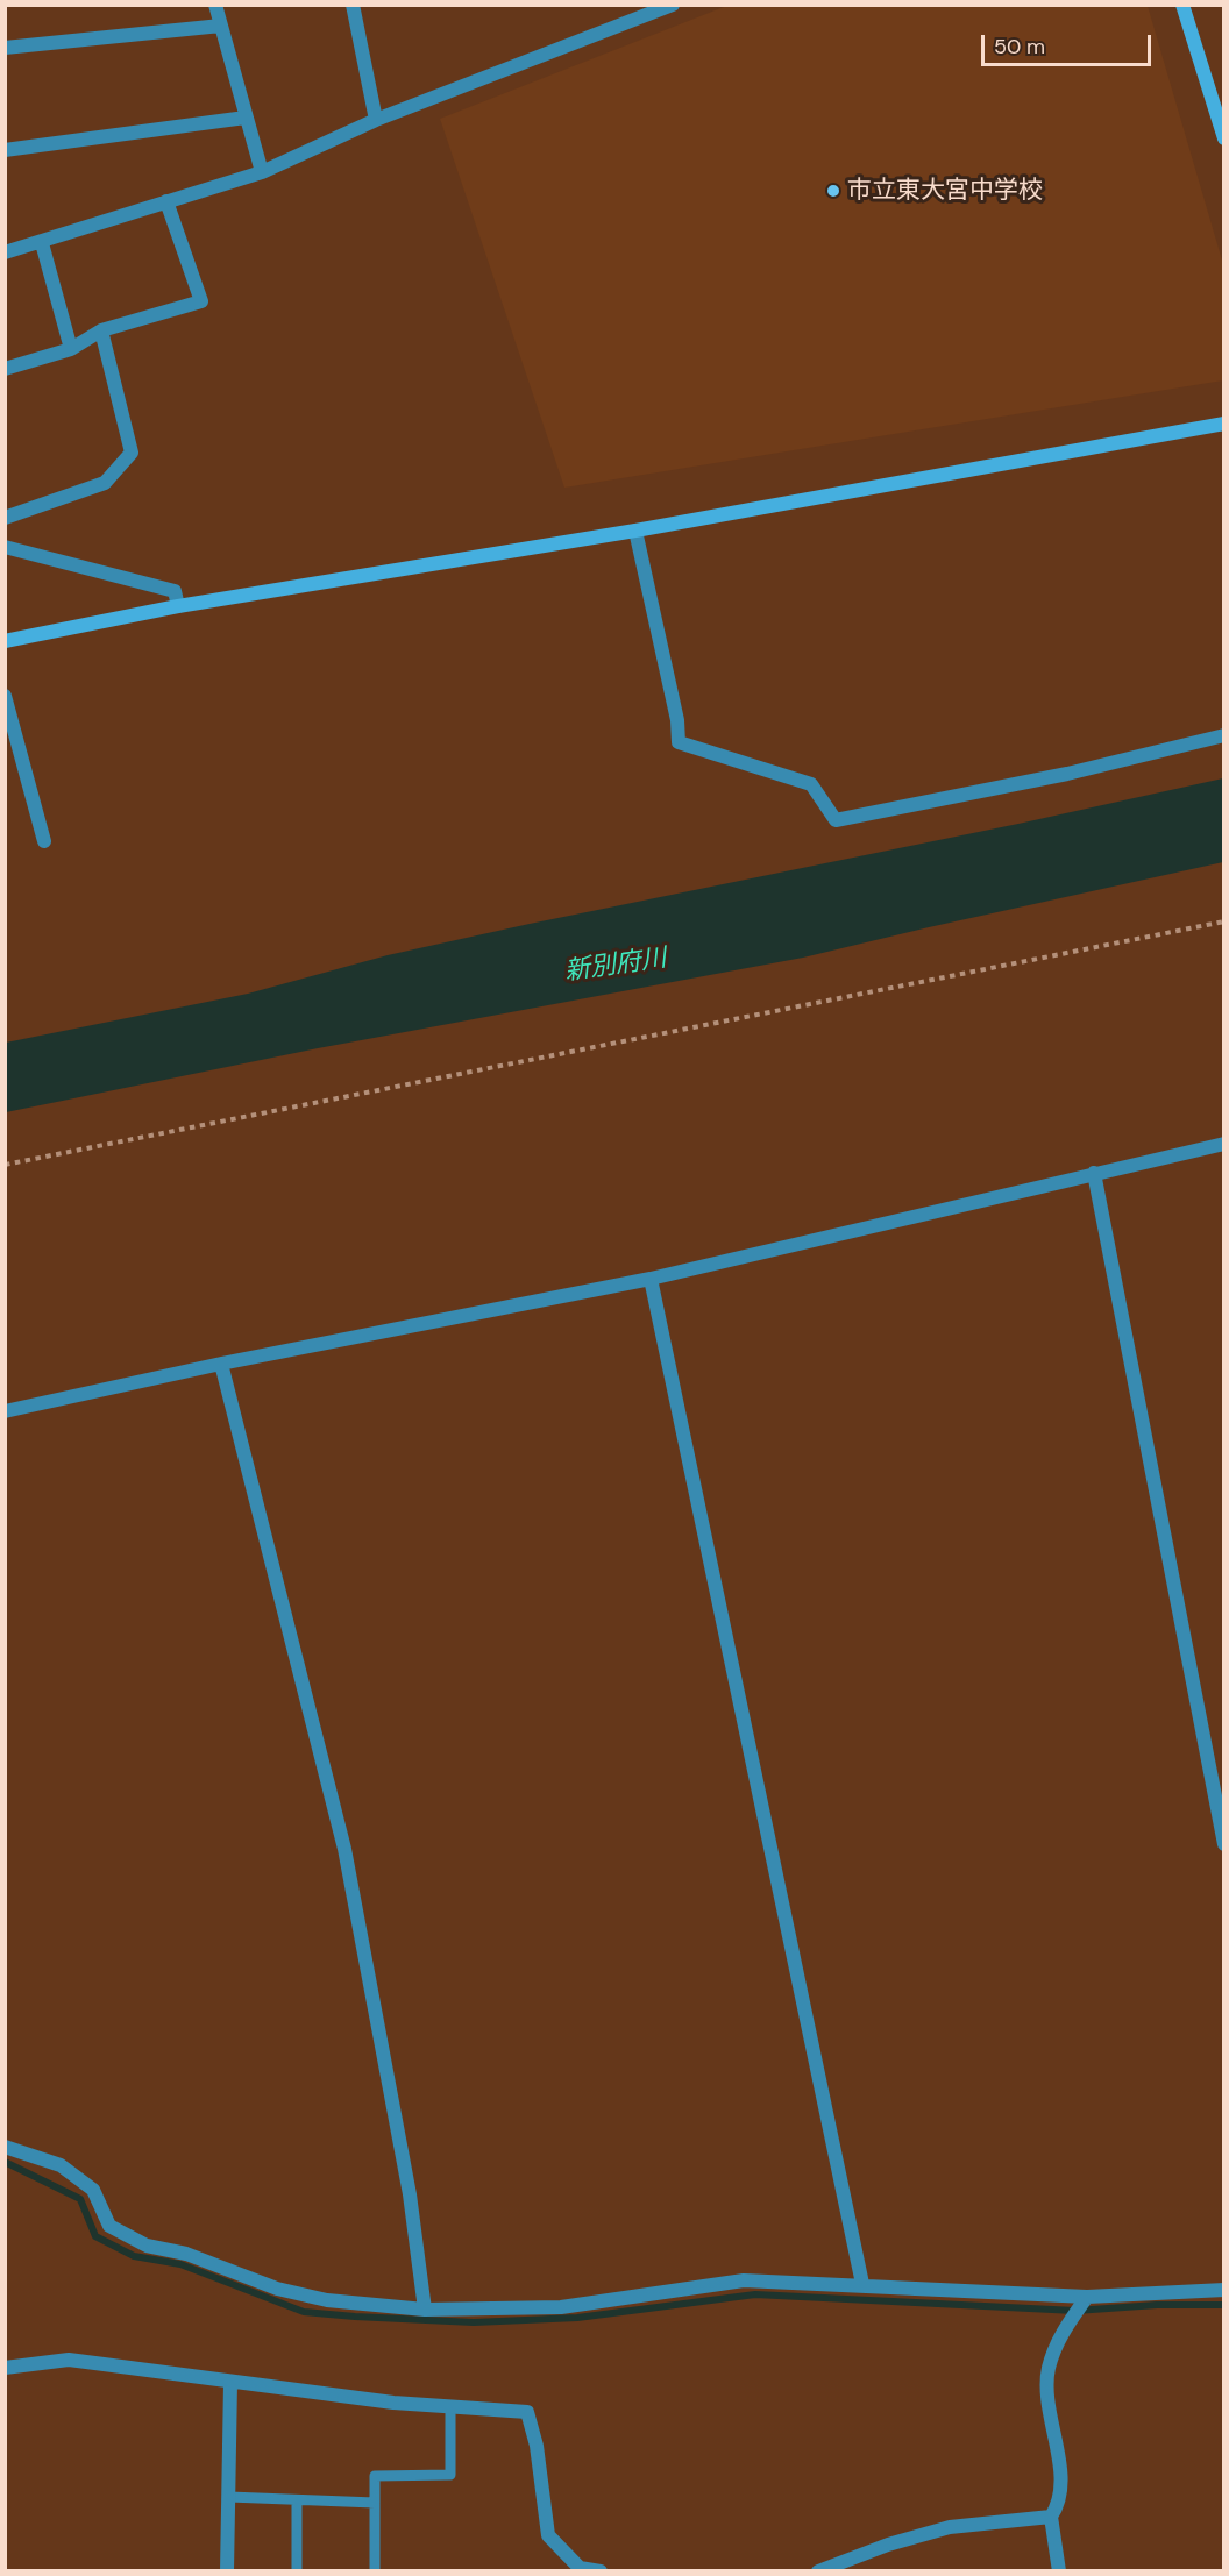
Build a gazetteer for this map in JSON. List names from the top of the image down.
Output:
{
  "water": ["新別府川"],
  "places": ["市立東大宮中学校"],
  "scale_bar": "50 m"
}
